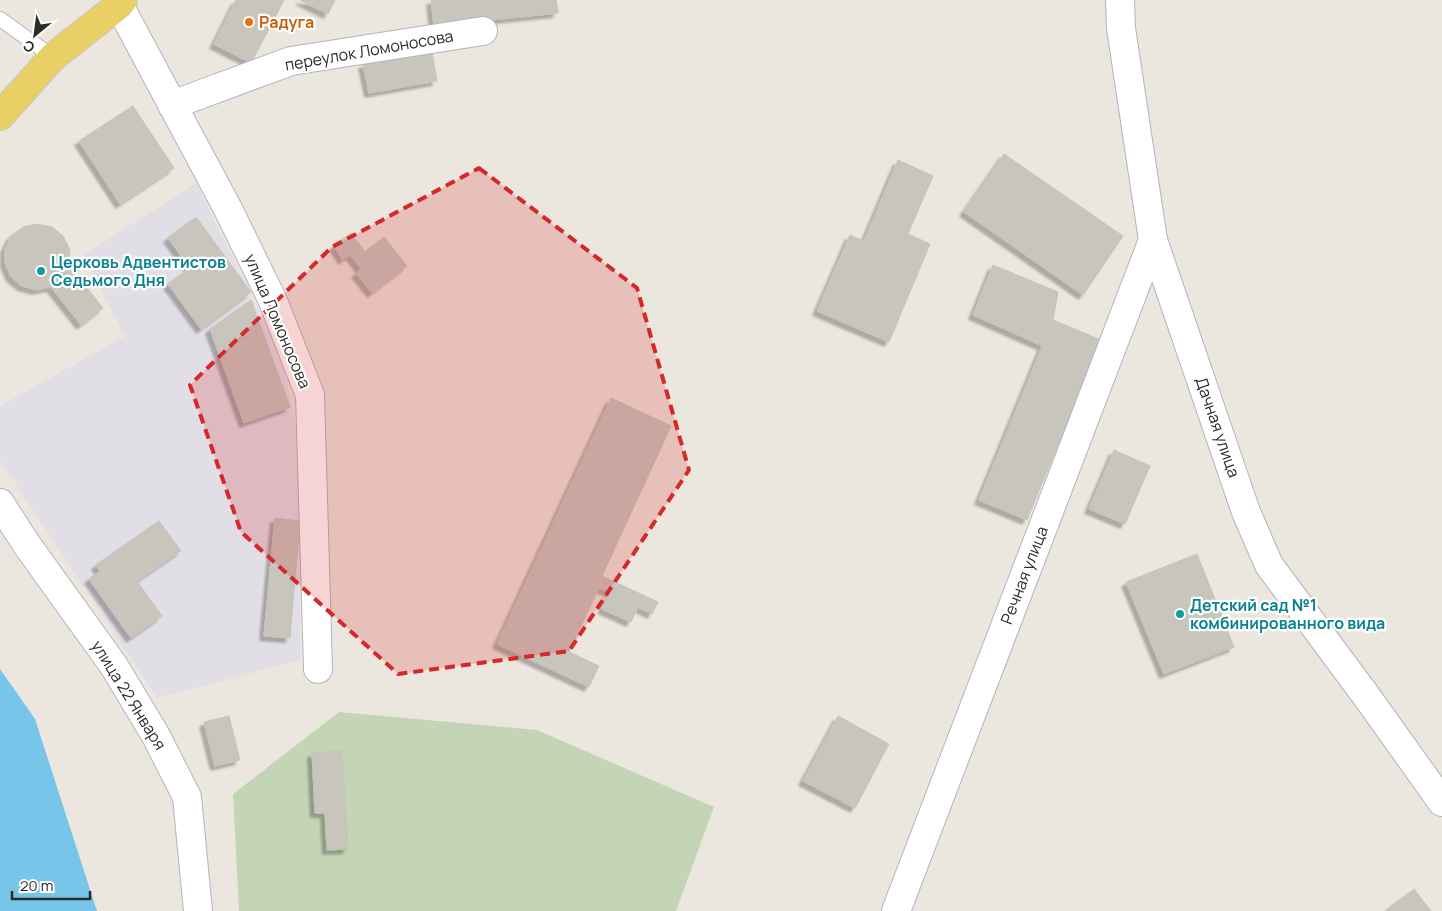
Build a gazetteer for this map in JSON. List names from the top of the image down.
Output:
{
  "streets": {
    "street": [
      "переулок Ломоносова",
      "улица Ломоносова",
      "Дачная улица",
      "Речная улица",
      "улица 22 Января"
    ]
  },
  "crossings": [
    ["переулок Ломоносова", "улица Ломоносова"],
    ["Дачная улица", "Речная улица"]
  ],
  "places": ["Радуга", "Церковь Адвентистов Седьмого Дня", "Детский сад №1 комбинированного вида"],
  "scale_bar": "20 m",
  "north": "bottom left"
}
